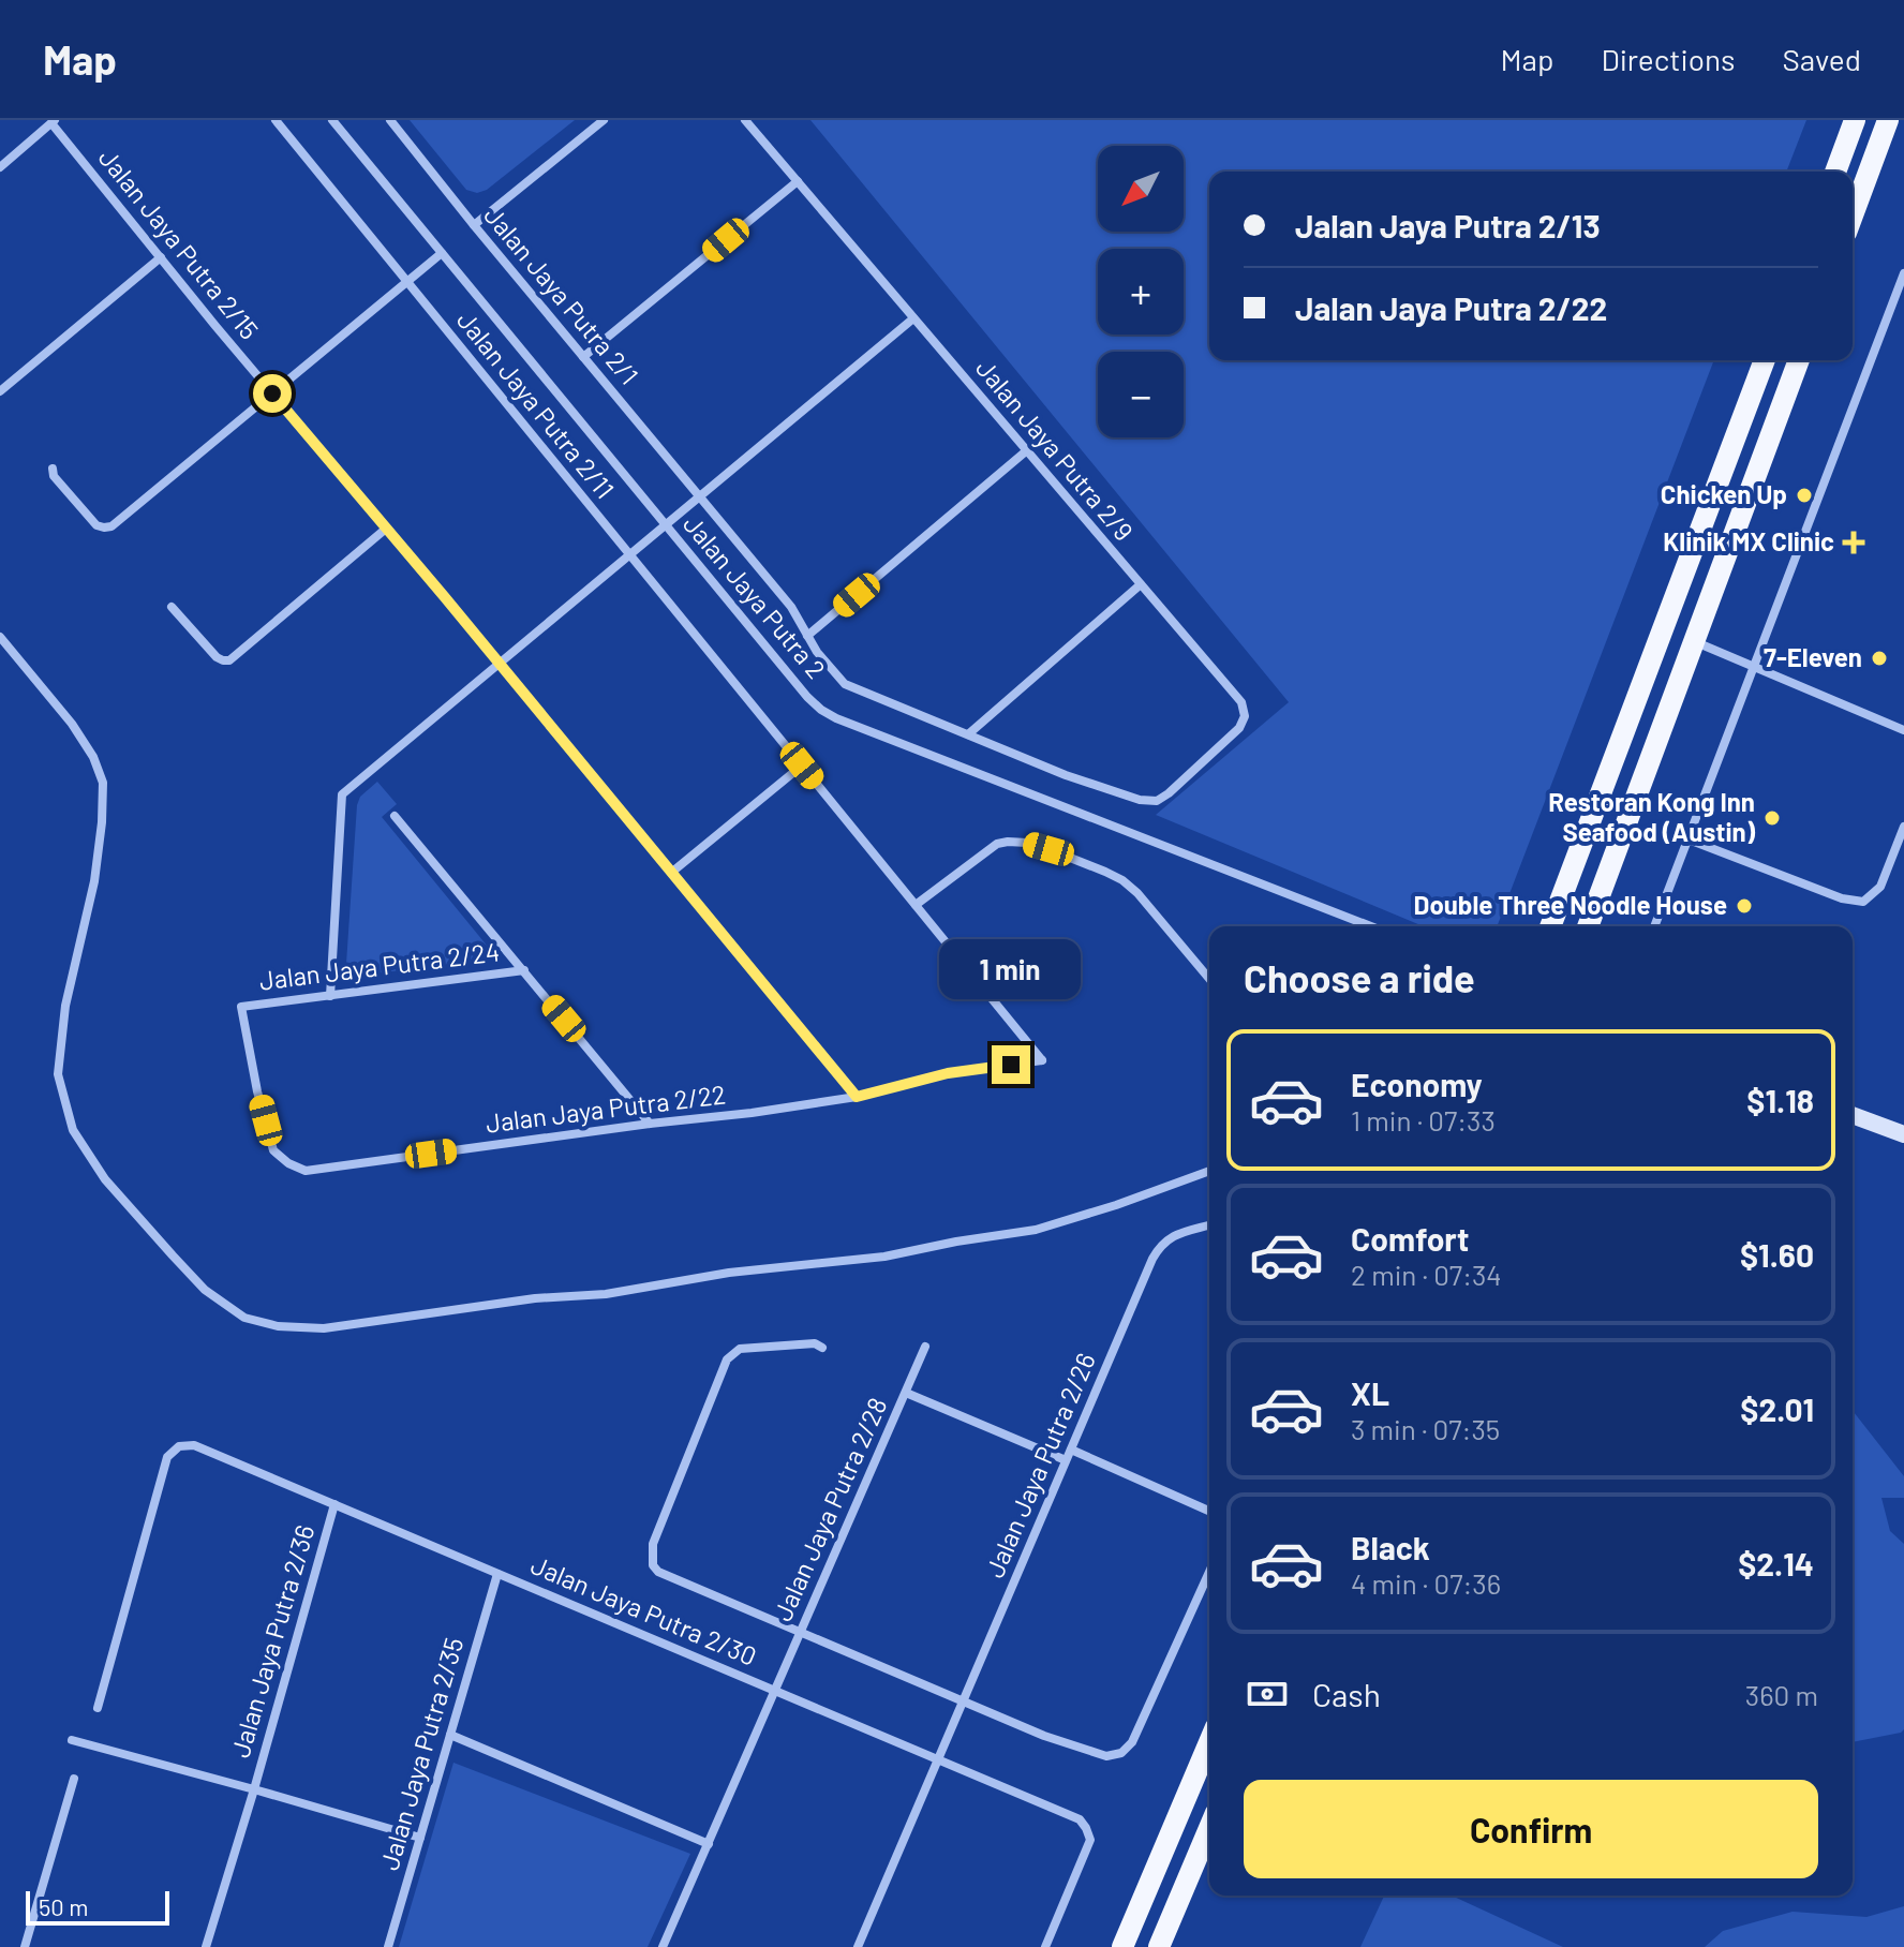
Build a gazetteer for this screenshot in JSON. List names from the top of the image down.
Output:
{
  "streets": {
    "street": [
      "Jalan Jaya Putra 2/15",
      "Jalan Jaya Putra 2/1",
      "Jalan Jaya Putra 2/11",
      "Jalan Jaya Putra 2/9",
      "Jalan Jaya Putra 2",
      "Jalan Jaya Putra 2/24",
      "Jalan Jaya Putra 2/22",
      "Jalan Jaya Putra 2/26",
      "Jalan Jaya Putra 2/28",
      "Jalan Jaya Putra 2/30",
      "Jalan Jaya Putra 2/36",
      "Jalan Jaya Putra 2/35"
    ]
  },
  "crossings": [
    ["Jalan Jaya Putra 2/15", "Jalan Jaya Putra 2/22"],
    ["Jalan Jaya Putra 2/1", "Jalan Jaya Putra 2/9"],
    ["Jalan Jaya Putra 2/11", "Jalan Jaya Putra 2/22"],
    ["Jalan Jaya Putra 2/24", "Jalan Jaya Putra 2/22"],
    ["Jalan Jaya Putra 2/26", "Jalan Jaya Putra 2/30"],
    ["Jalan Jaya Putra 2/28", "Jalan Jaya Putra 2/30"],
    ["Jalan Jaya Putra 2/30", "Jalan Jaya Putra 2/36"],
    ["Jalan Jaya Putra 2/30", "Jalan Jaya Putra 2/35"]
  ],
  "places": {
    "other": [
      "Chicken Up",
      "7-Eleven",
      "Restoran Kong Inn Seafood (Austin)",
      "Double Three Noodle House"
    ],
    "health": ["Klinik MX Clinic"]
  },
  "scale_bar": "50 m",
  "north": "bottom left",
  "page": {
    "header": "Map",
    "nav": ["Map", "Directions", "Saved"],
    "map_buttons": ["+", "−"],
    "banner": ["Jalan Jaya Putra 2/13", "Jalan Jaya Putra 2/22"],
    "heading": "Choose a ride",
    "bubble": "1 min",
    "list": [
      {
        "name": "Economy",
        "note": "1 min · 07:33",
        "value": "$1.18"
      },
      {
        "name": "Comfort",
        "note": "2 min · 07:34",
        "value": "$1.60"
      },
      {
        "name": "XL",
        "note": "3 min · 07:35",
        "value": "$2.01"
      },
      {
        "name": "Black",
        "note": "4 min · 07:36",
        "value": "$2.14"
      }
    ],
    "pay": ["Cash", "360 m"],
    "buttons": "Confirm",
    "scale": "50 m"
  }
}
